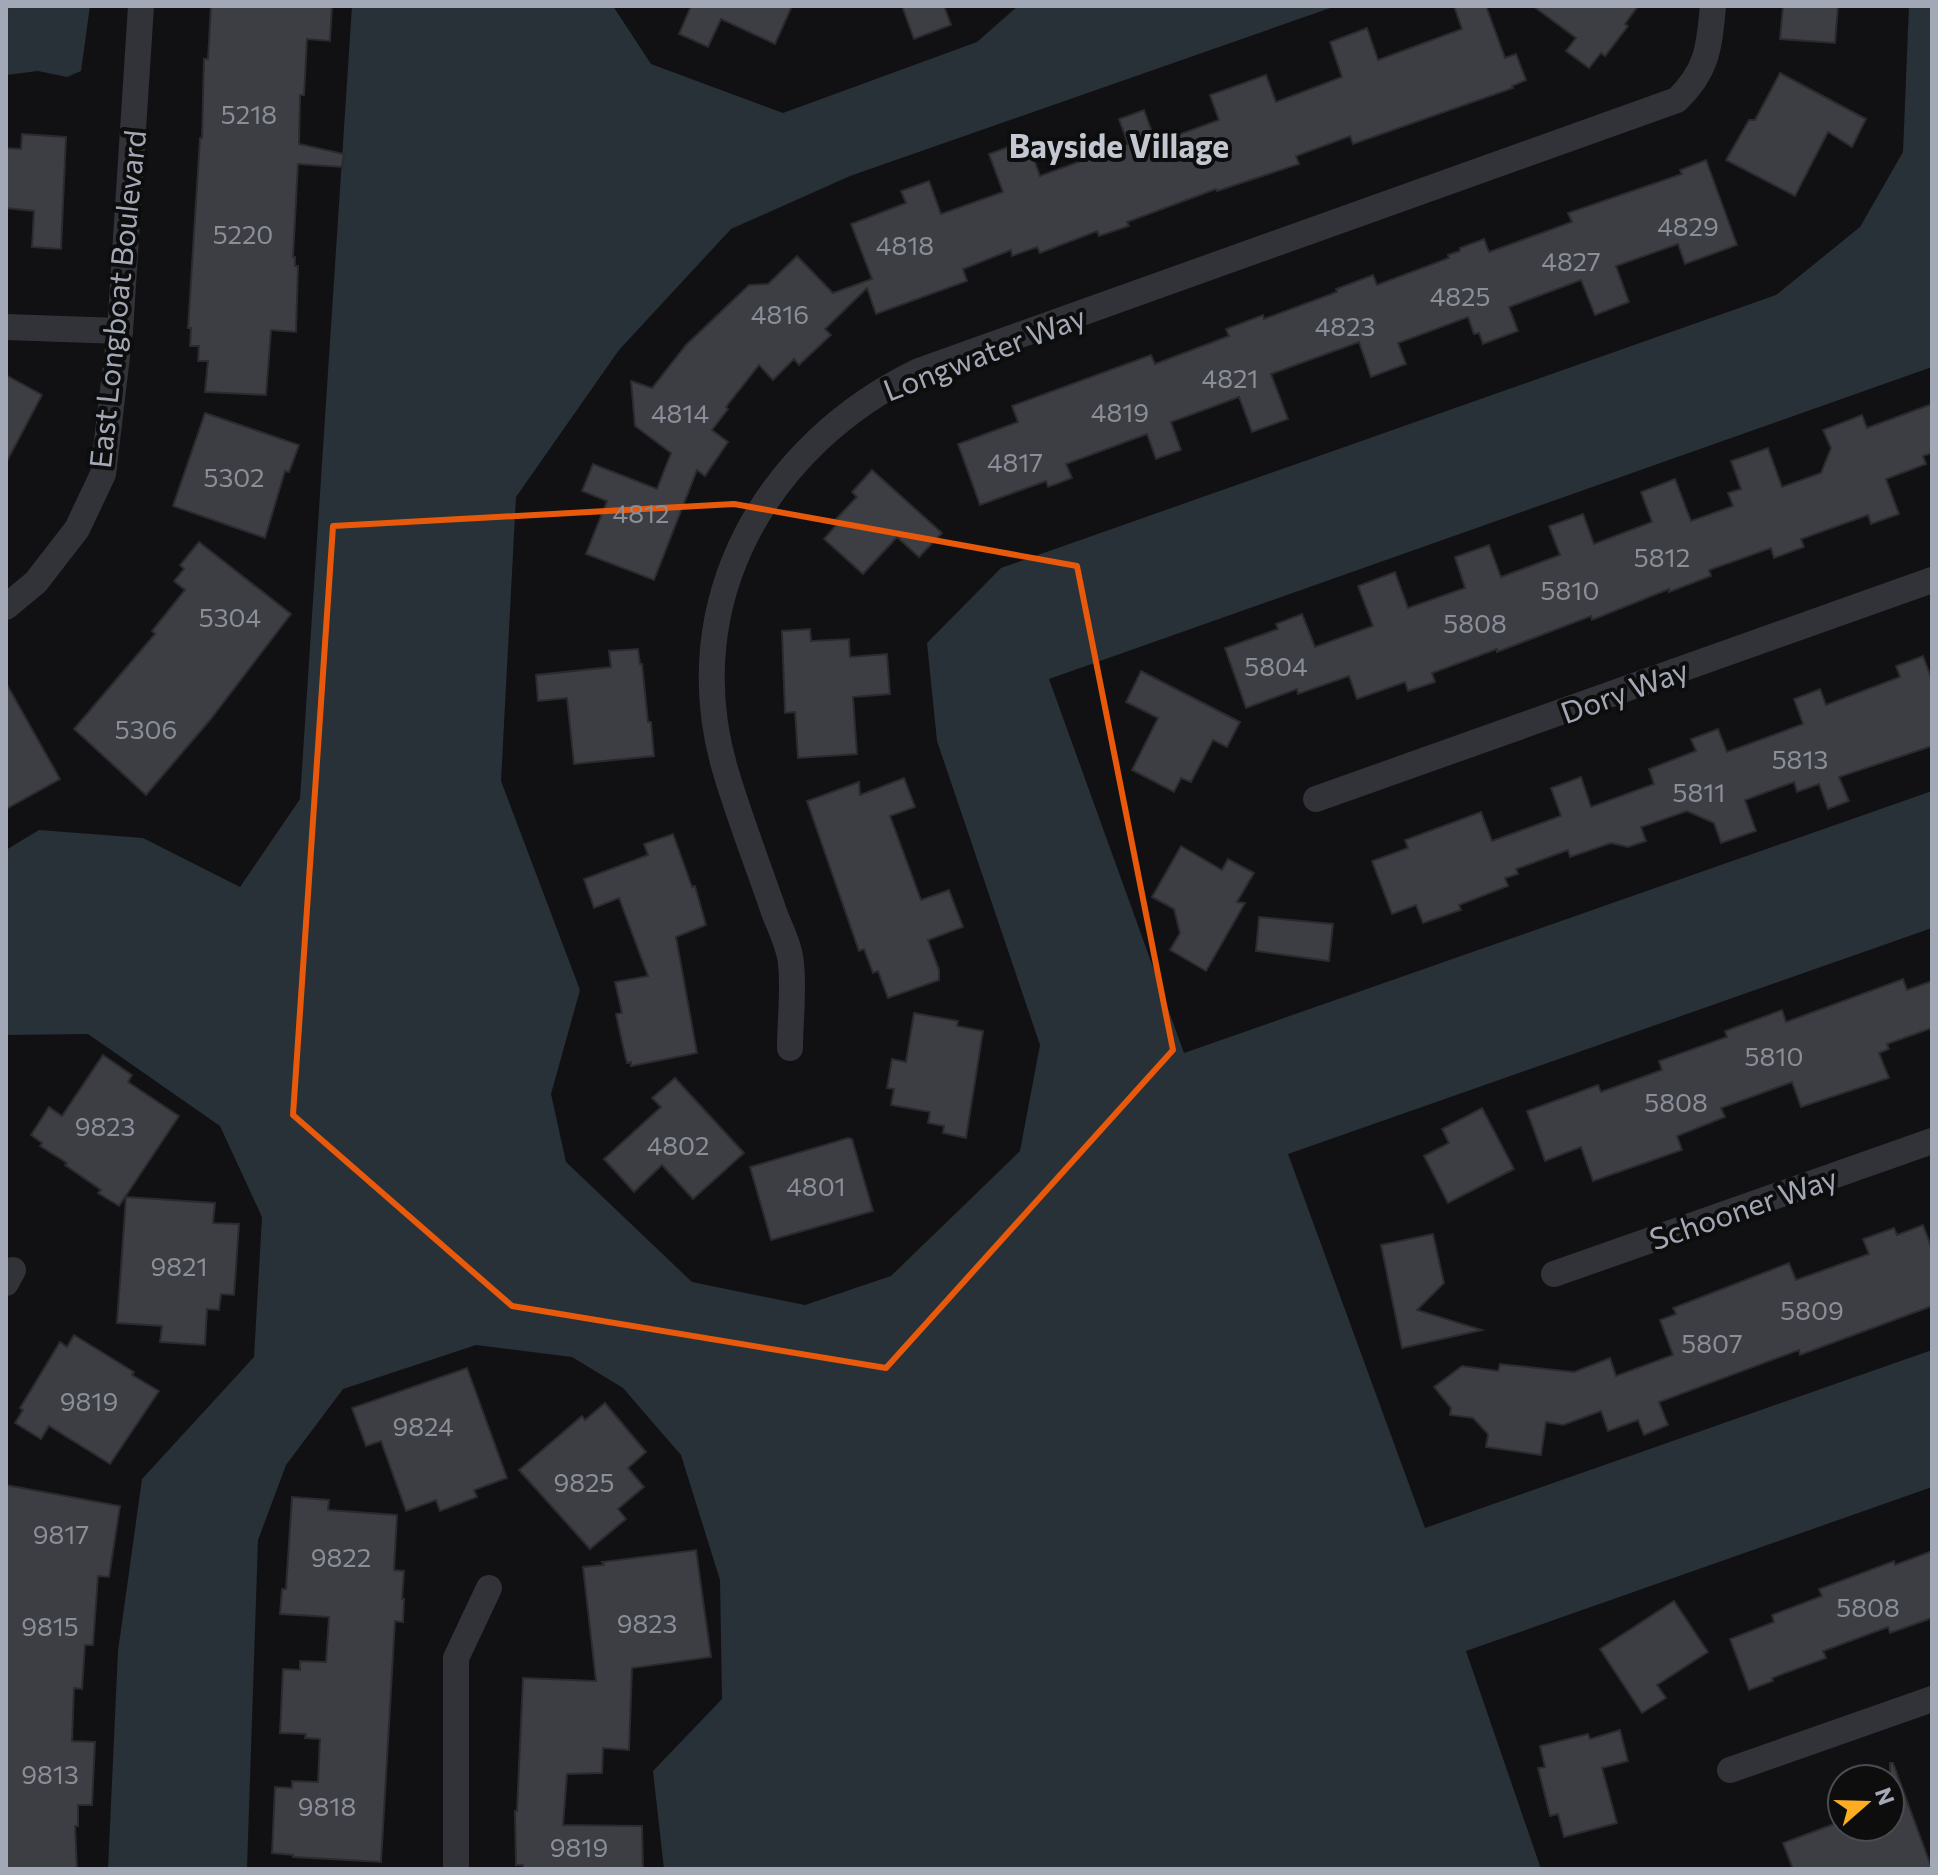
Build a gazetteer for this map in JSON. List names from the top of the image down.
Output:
{
  "streets": {
    "street": [
      "East Longboat Boulevard",
      "Longwater Way",
      "Dory Way",
      "Schooner Way"
    ]
  },
  "districts": ["Bayside Village"],
  "house_numbers": [
    "5218",
    "4829",
    "5220",
    "4818",
    "4827",
    "4825",
    "4816",
    "4823",
    "4821",
    "4819",
    "4814",
    "4817",
    "5302",
    "4812",
    "5812",
    "5810",
    "5304",
    "5808",
    "5804",
    "5306",
    "5813",
    "5811",
    "5810",
    "5808",
    "9823",
    "4802",
    "4801",
    "9821",
    "5809",
    "5807",
    "9819",
    "9824",
    "9825",
    "9817",
    "9822",
    "5808",
    "9823",
    "9815",
    "9813",
    "9818",
    "9819"
  ],
  "north": "right"
}
